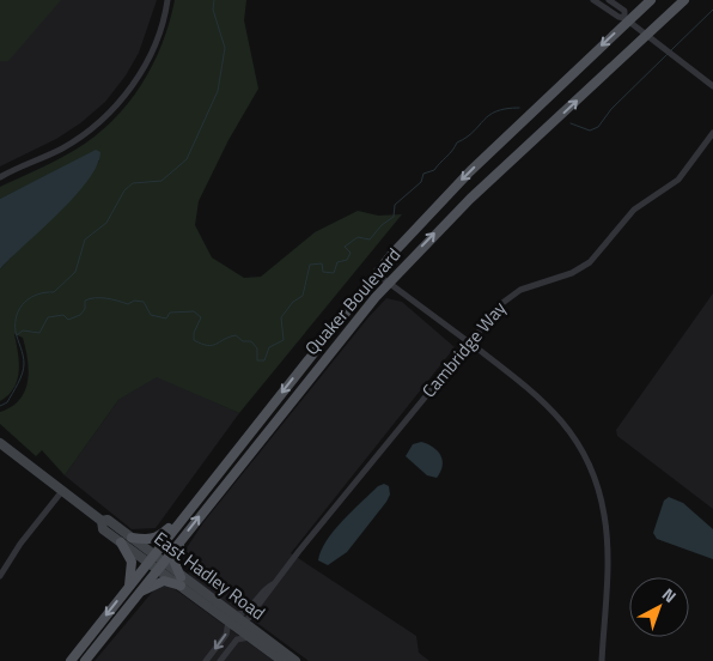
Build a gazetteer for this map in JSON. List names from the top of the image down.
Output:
{
  "streets": {
    "main road": ["Quaker Boulevard"],
    "street": ["Cambridge Way", "East Hadley Road"]
  },
  "crossings": [
    ["Quaker Boulevard", "East Hadley Road"],
    ["Cambridge Way", "East Hadley Road"]
  ],
  "north": "top right"
}
